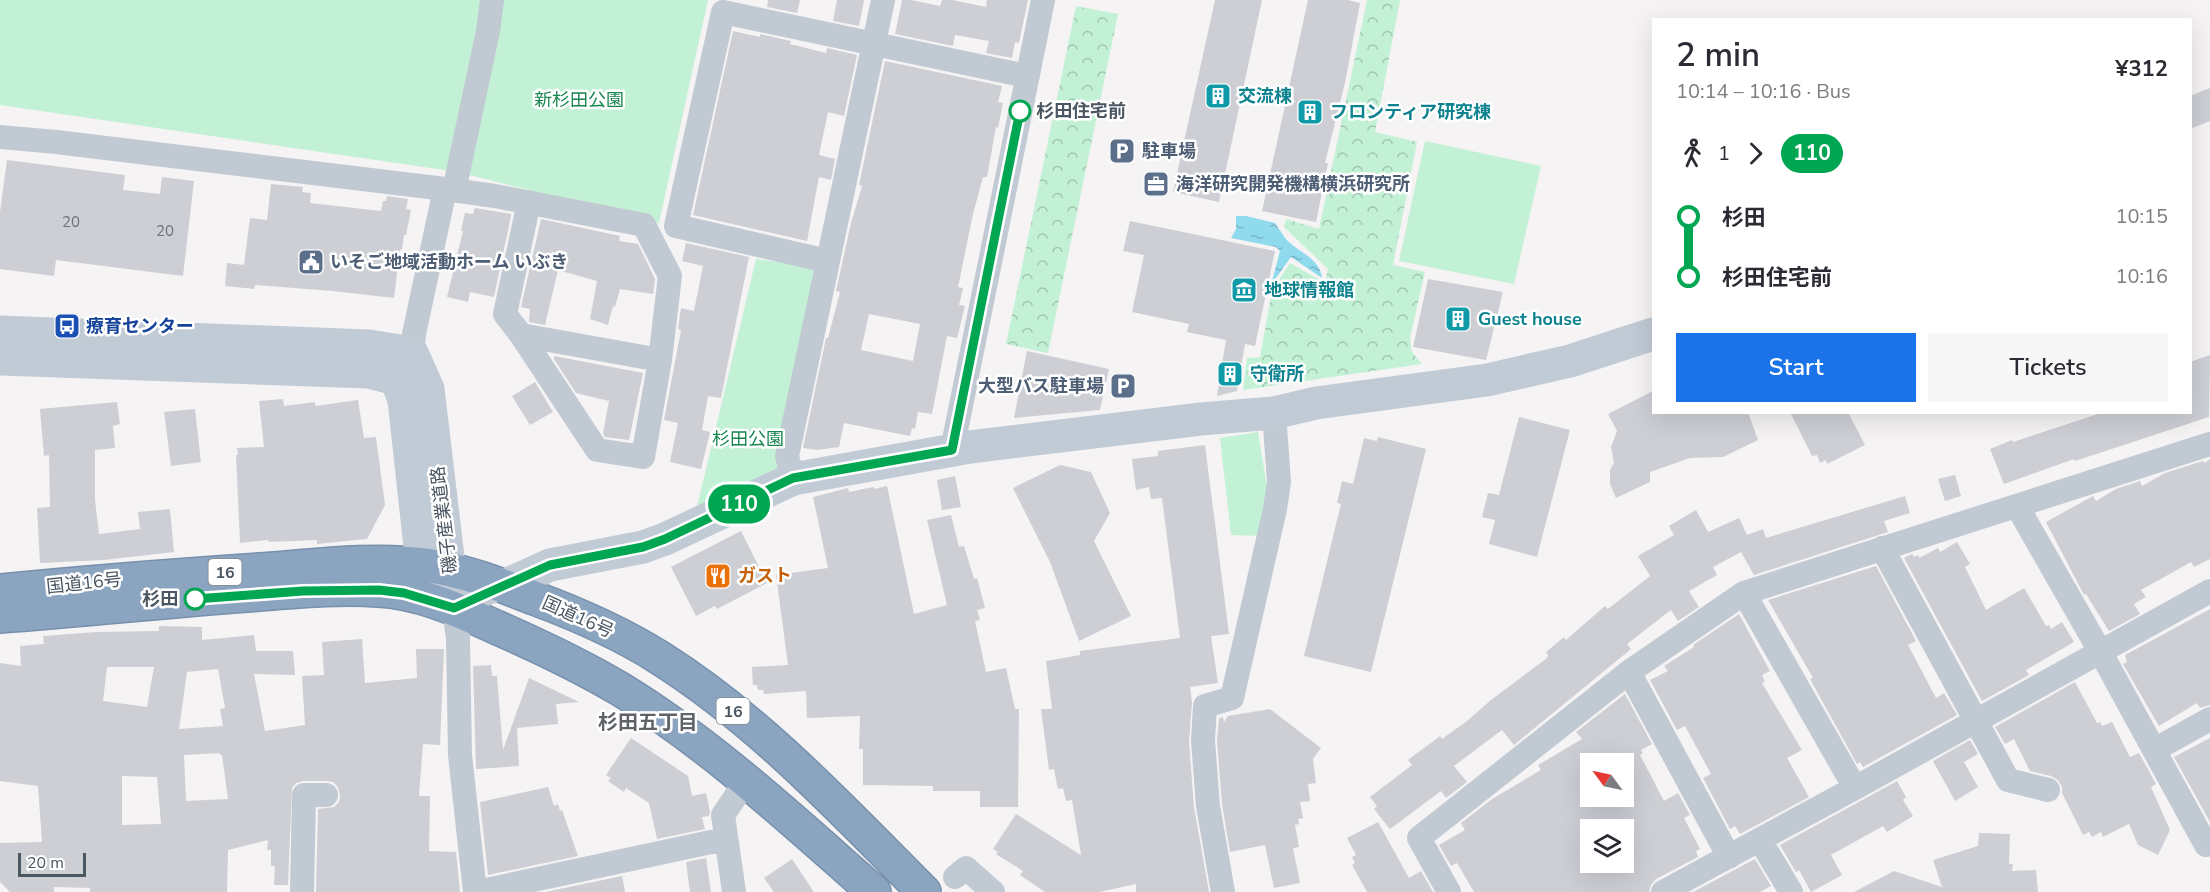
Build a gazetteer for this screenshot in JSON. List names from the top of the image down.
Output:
{
  "streets": {
    "highway": ["16", "国道16号"],
    "street": ["磯子産業道路"]
  },
  "crossings": [
    ["磯子産業道路", "国道16号"]
  ],
  "districts": ["杉田五丁目"],
  "parks": ["新杉田公園", "杉田公園"],
  "places": {
    "building": [
      "交流棟",
      "フロンティア研究棟",
      "Guest house",
      "守衛所"
    ],
    "other": ["杉田住宅前", "杉田"],
    "parking": ["駐車場", "大型バス駐車場"],
    "office": ["海洋研究開発機構横浜研究所"],
    "public building": ["いそご地域活動ホーム いぶき"],
    "museum": ["地球情報館"],
    "bus stop": ["療育センター"],
    "restaurant": ["ガスト"]
  },
  "lines": ["bus line 110"],
  "house_numbers": ["20", "20"],
  "scale_bar": "20 m",
  "north": "top left",
  "page": {
    "on_map": "110",
    "heading": ["2 min", "10:14 – 10:16 · Bus", "¥312"],
    "legs": ["1", "110"],
    "list": [
      {
        "name": "杉田",
        "value": "10:15"
      },
      {
        "name": "杉田住宅前",
        "value": "10:16"
      }
    ],
    "buttons": ["Start", "Tickets"],
    "scale": "20 m"
  }
}
